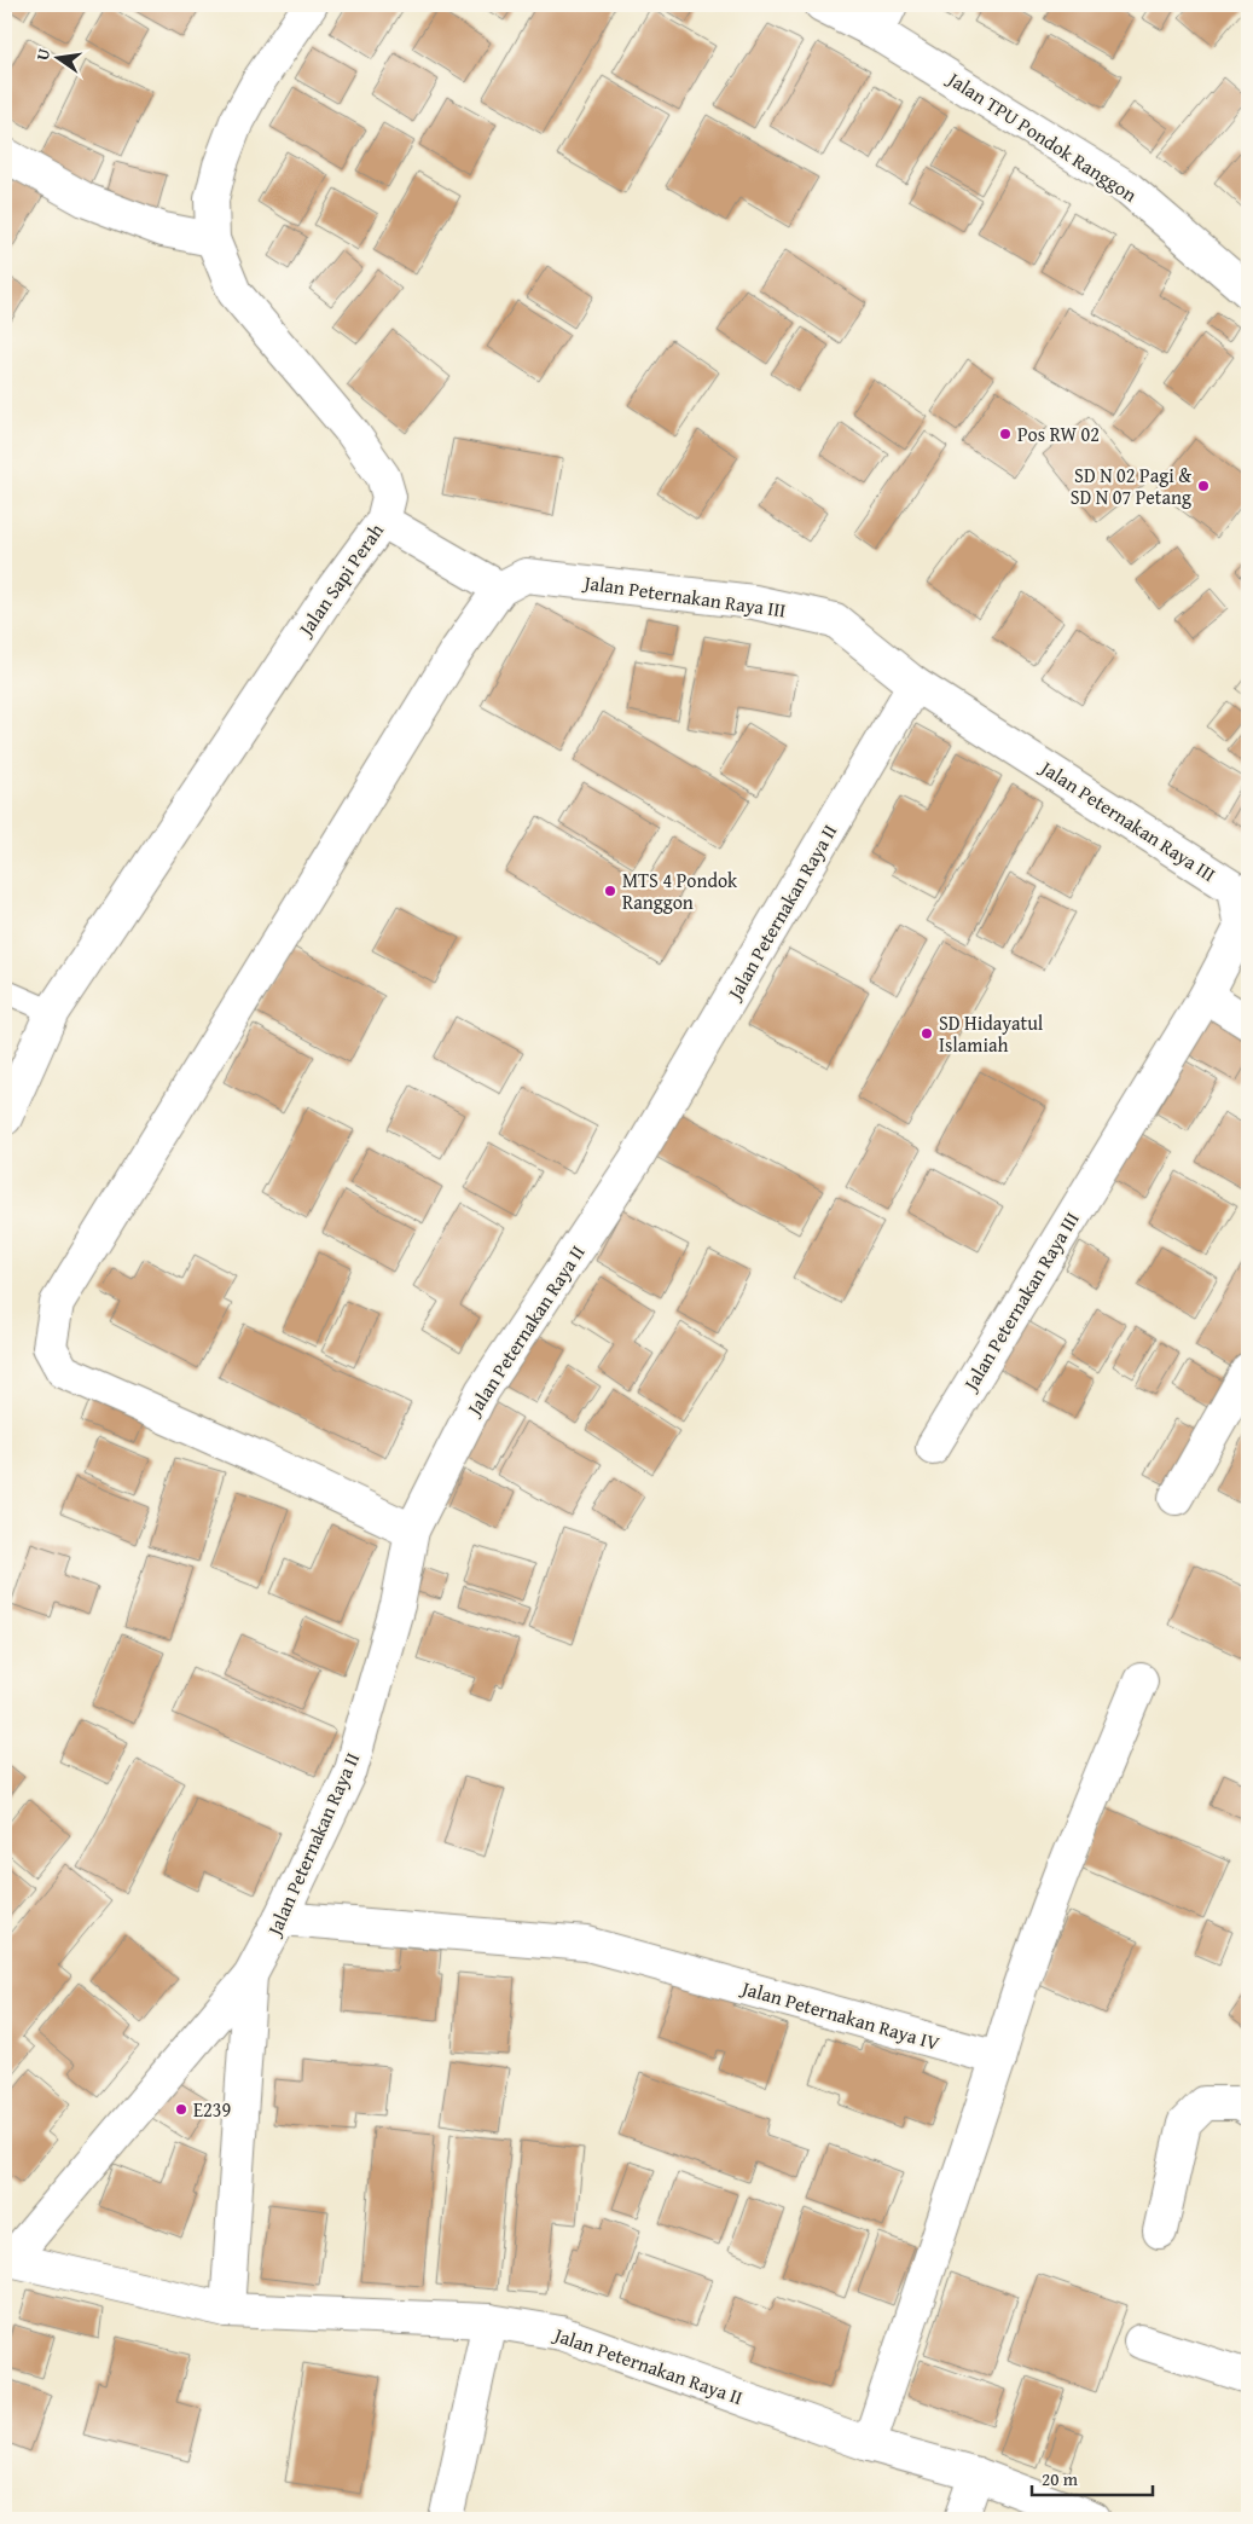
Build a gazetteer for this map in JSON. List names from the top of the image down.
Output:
{
  "streets": {
    "street": [
      "Jalan TPU Pondok Ranggon",
      "Jalan Sapi Perah",
      "Jalan Peternakan Raya III",
      "Jalan Peternakan Raya II",
      "Jalan Peternakan Raya IV"
    ]
  },
  "crossings": [
    ["Jalan Peternakan Raya III", "Jalan Peternakan Raya II"],
    ["Jalan Peternakan Raya II", "Jalan Peternakan Raya IV"]
  ],
  "places": [
    "Pos RW 02",
    "SD N 02 Pagi & SD N 07 Petang",
    "MTS 4 Pondok Ranggon",
    "SD Hidayatul Islamiah",
    "E239"
  ],
  "scale_bar": "20 m",
  "north": "left"
}
